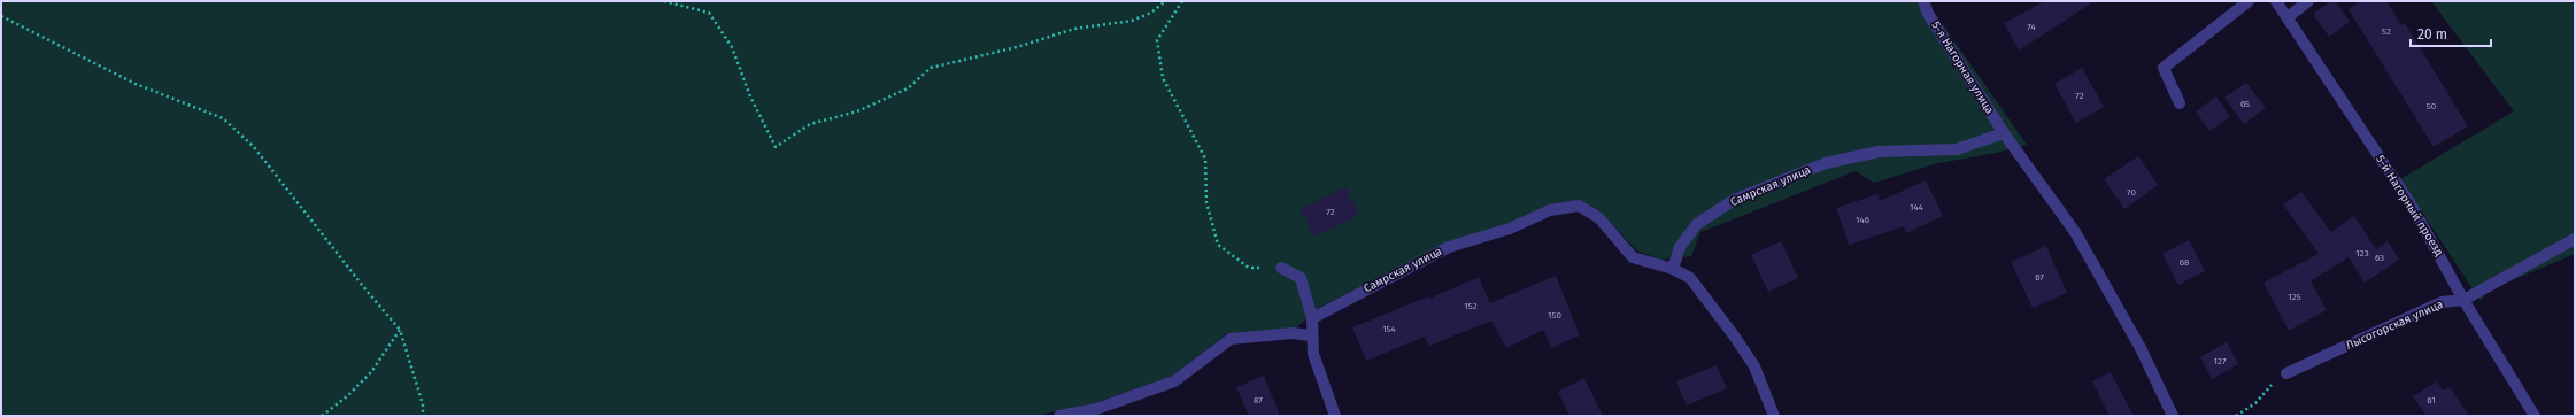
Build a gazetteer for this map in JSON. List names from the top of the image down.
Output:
{
  "streets": {
    "street": [
      "5-я Нагорная улица",
      "Самрская улица",
      "5-й Нагорный проезд",
      "Лысогорская улица"
    ]
  },
  "crossings": [
    ["5-я Нагорная улица", "Самрская улица"],
    ["5-й Нагорный проезд", "Лысогорская улица"]
  ],
  "house_numbers": [
    "74",
    "52",
    "72",
    "65",
    "50",
    "70",
    "144",
    "72",
    "146",
    "123",
    "63",
    "68",
    "67",
    "125",
    "152",
    "150",
    "154",
    "127",
    "87",
    "61"
  ],
  "scale_bar": "20 m"
}
